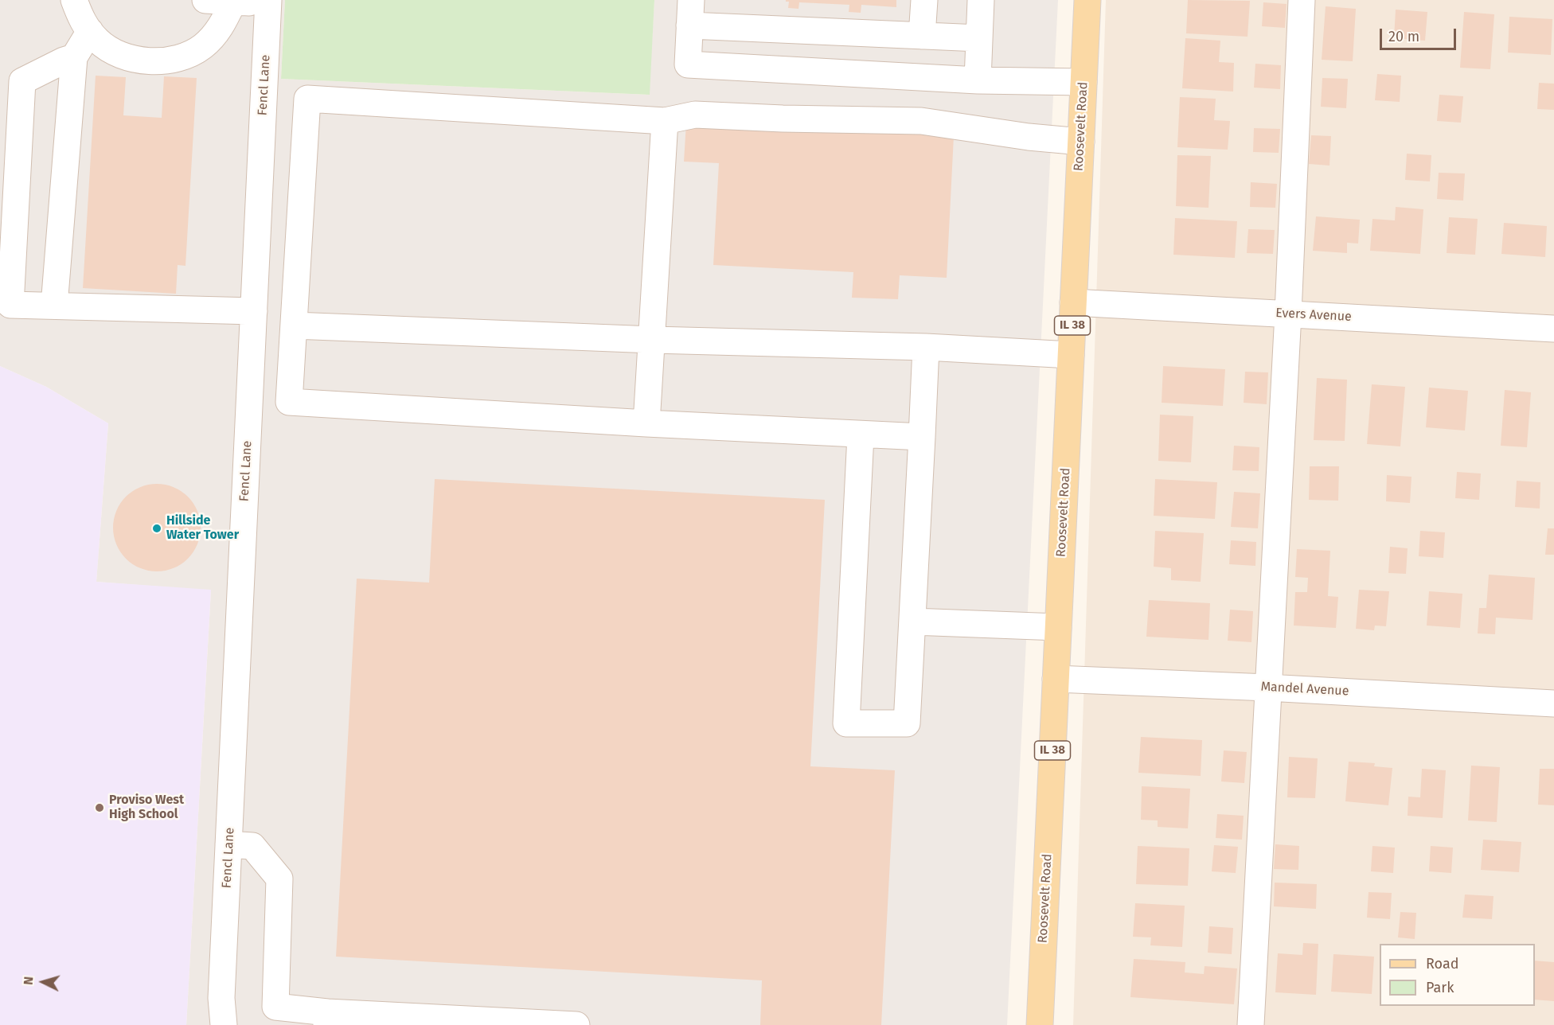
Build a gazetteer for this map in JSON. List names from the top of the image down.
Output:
{
  "streets": {
    "main road": ["Roosevelt Road", "IL 38"],
    "street": ["Fencl Lane", "Evers Avenue", "Mandel Avenue"]
  },
  "crossings": [
    ["Roosevelt Road", "Evers Avenue"],
    ["Roosevelt Road", "Mandel Avenue"]
  ],
  "places": ["Hillside Water Tower", "Proviso West High School"],
  "legend": ["Road", "Park"],
  "scale_bar": "20 m",
  "north": "left"
}
